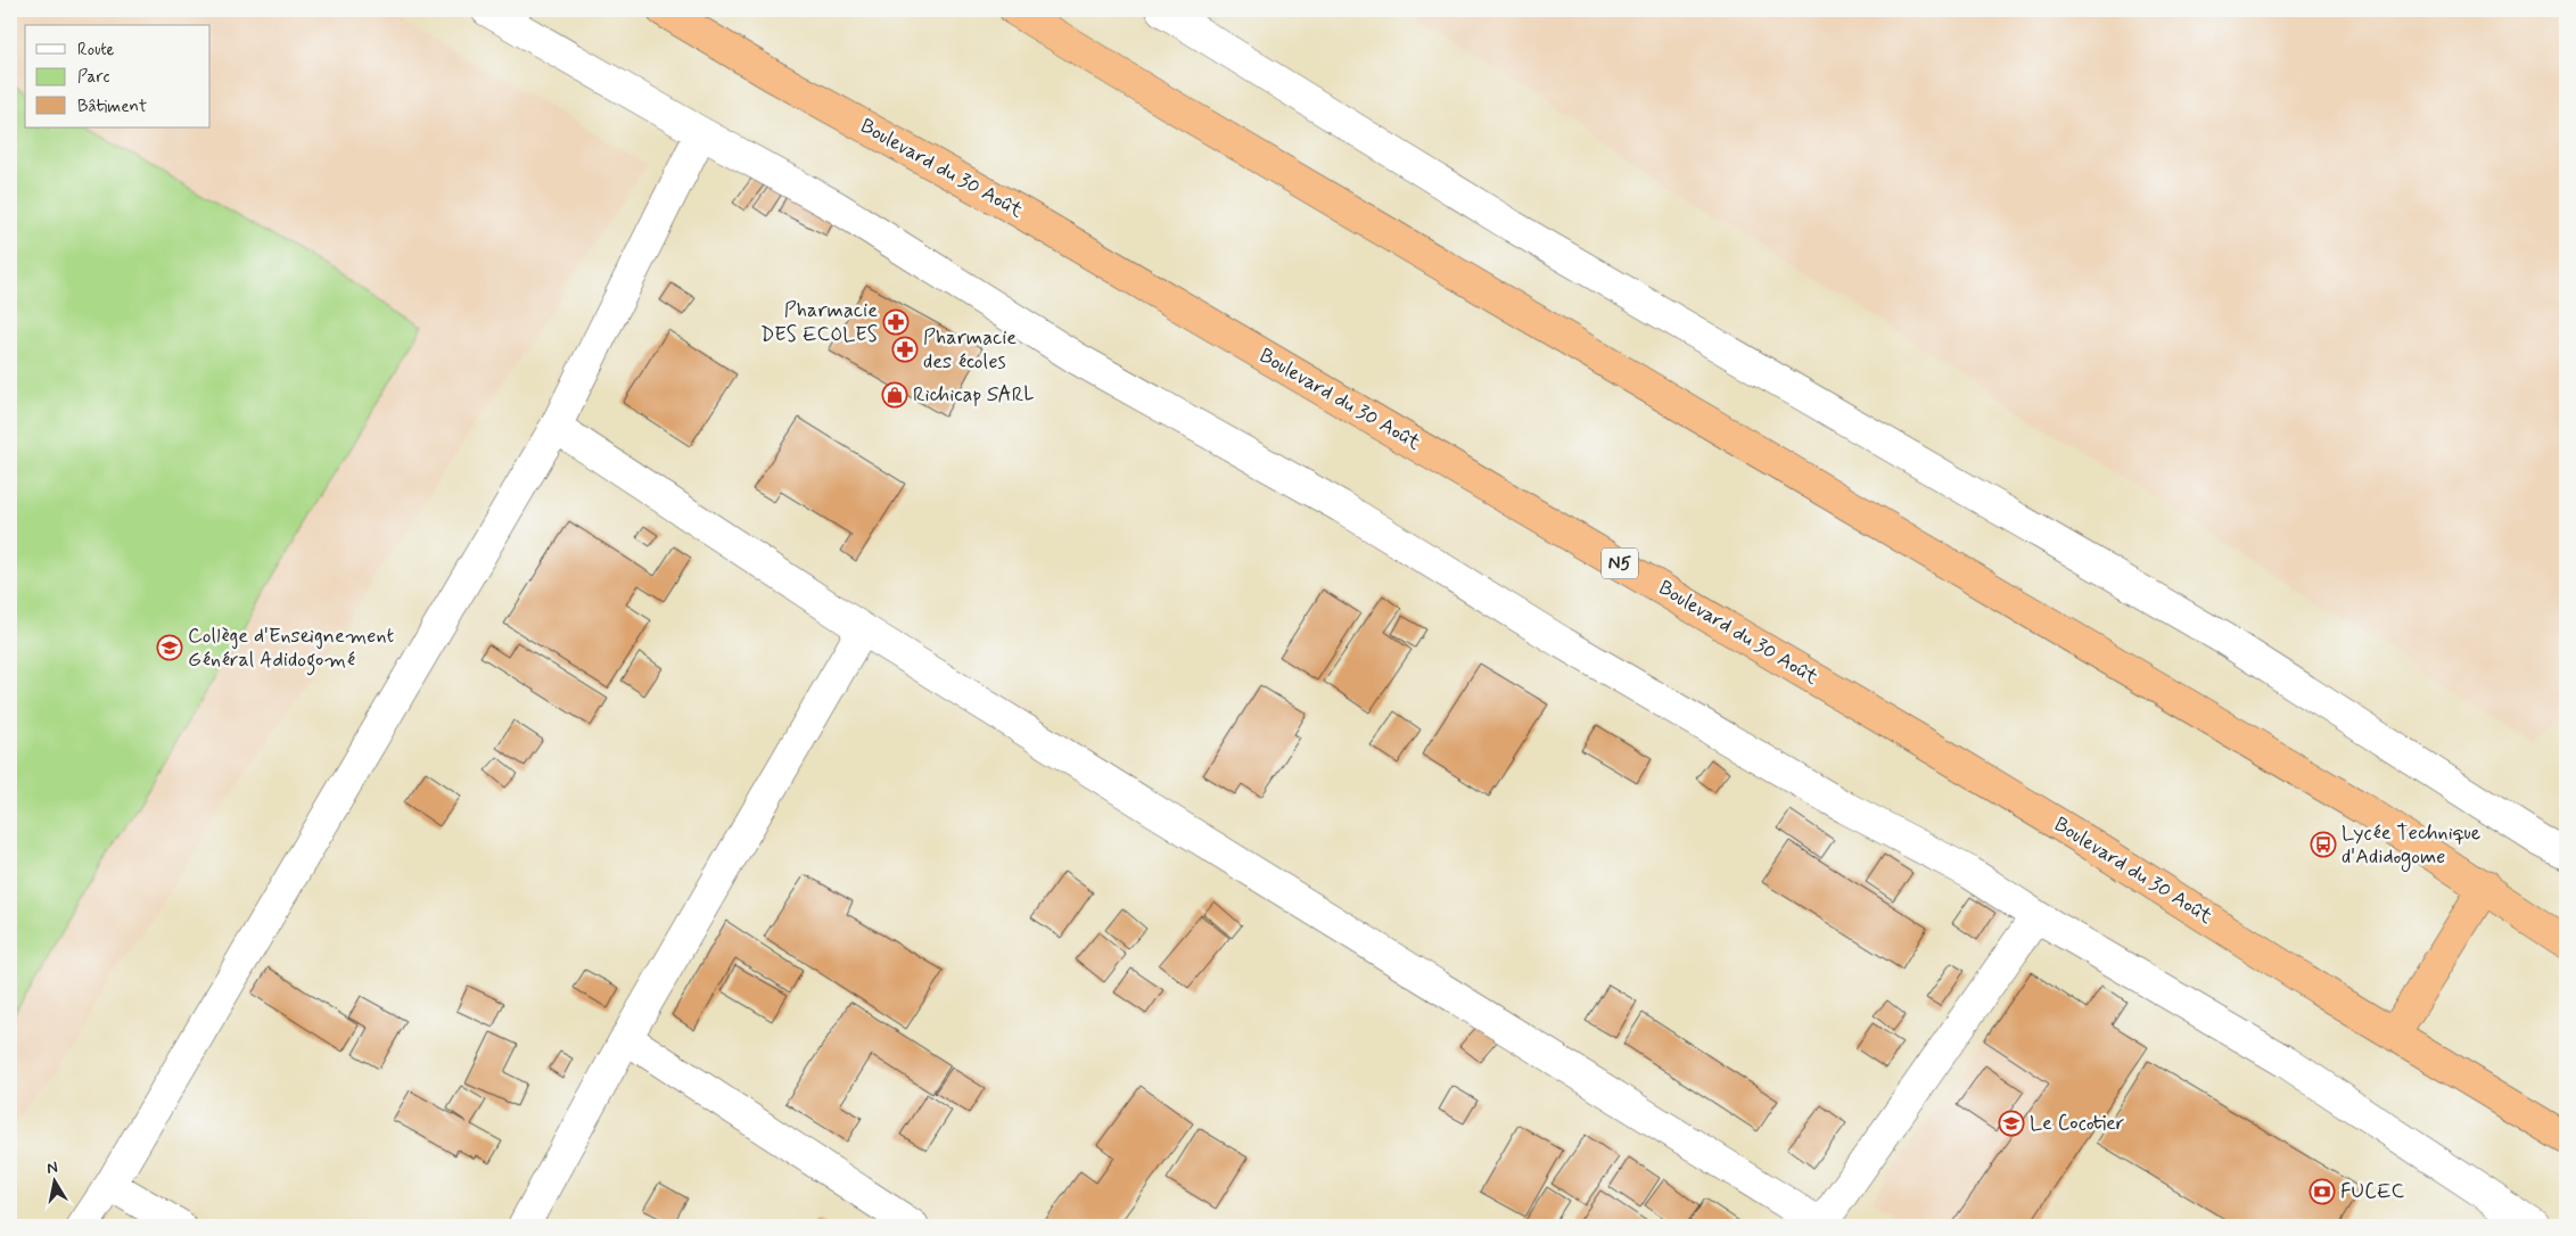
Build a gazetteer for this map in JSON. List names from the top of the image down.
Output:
{
  "streets": {
    "highway": ["Boulevard du 30 Août", "N5"]
  },
  "places": {
    "pharmacy": ["Pharmacie DES ECOLES", "Pharmacie des écoles"],
    "shop": ["Richicap SARL"],
    "school or university": ["Collège d'Enseignement Général Adidogomé", "Le Cocotier"],
    "bus stop": ["Lycée Technique d'Adidogome"],
    "bank": ["FUCEC"]
  },
  "legend": ["Route", "Parc", "Bâtiment"],
  "north": "top"
}
